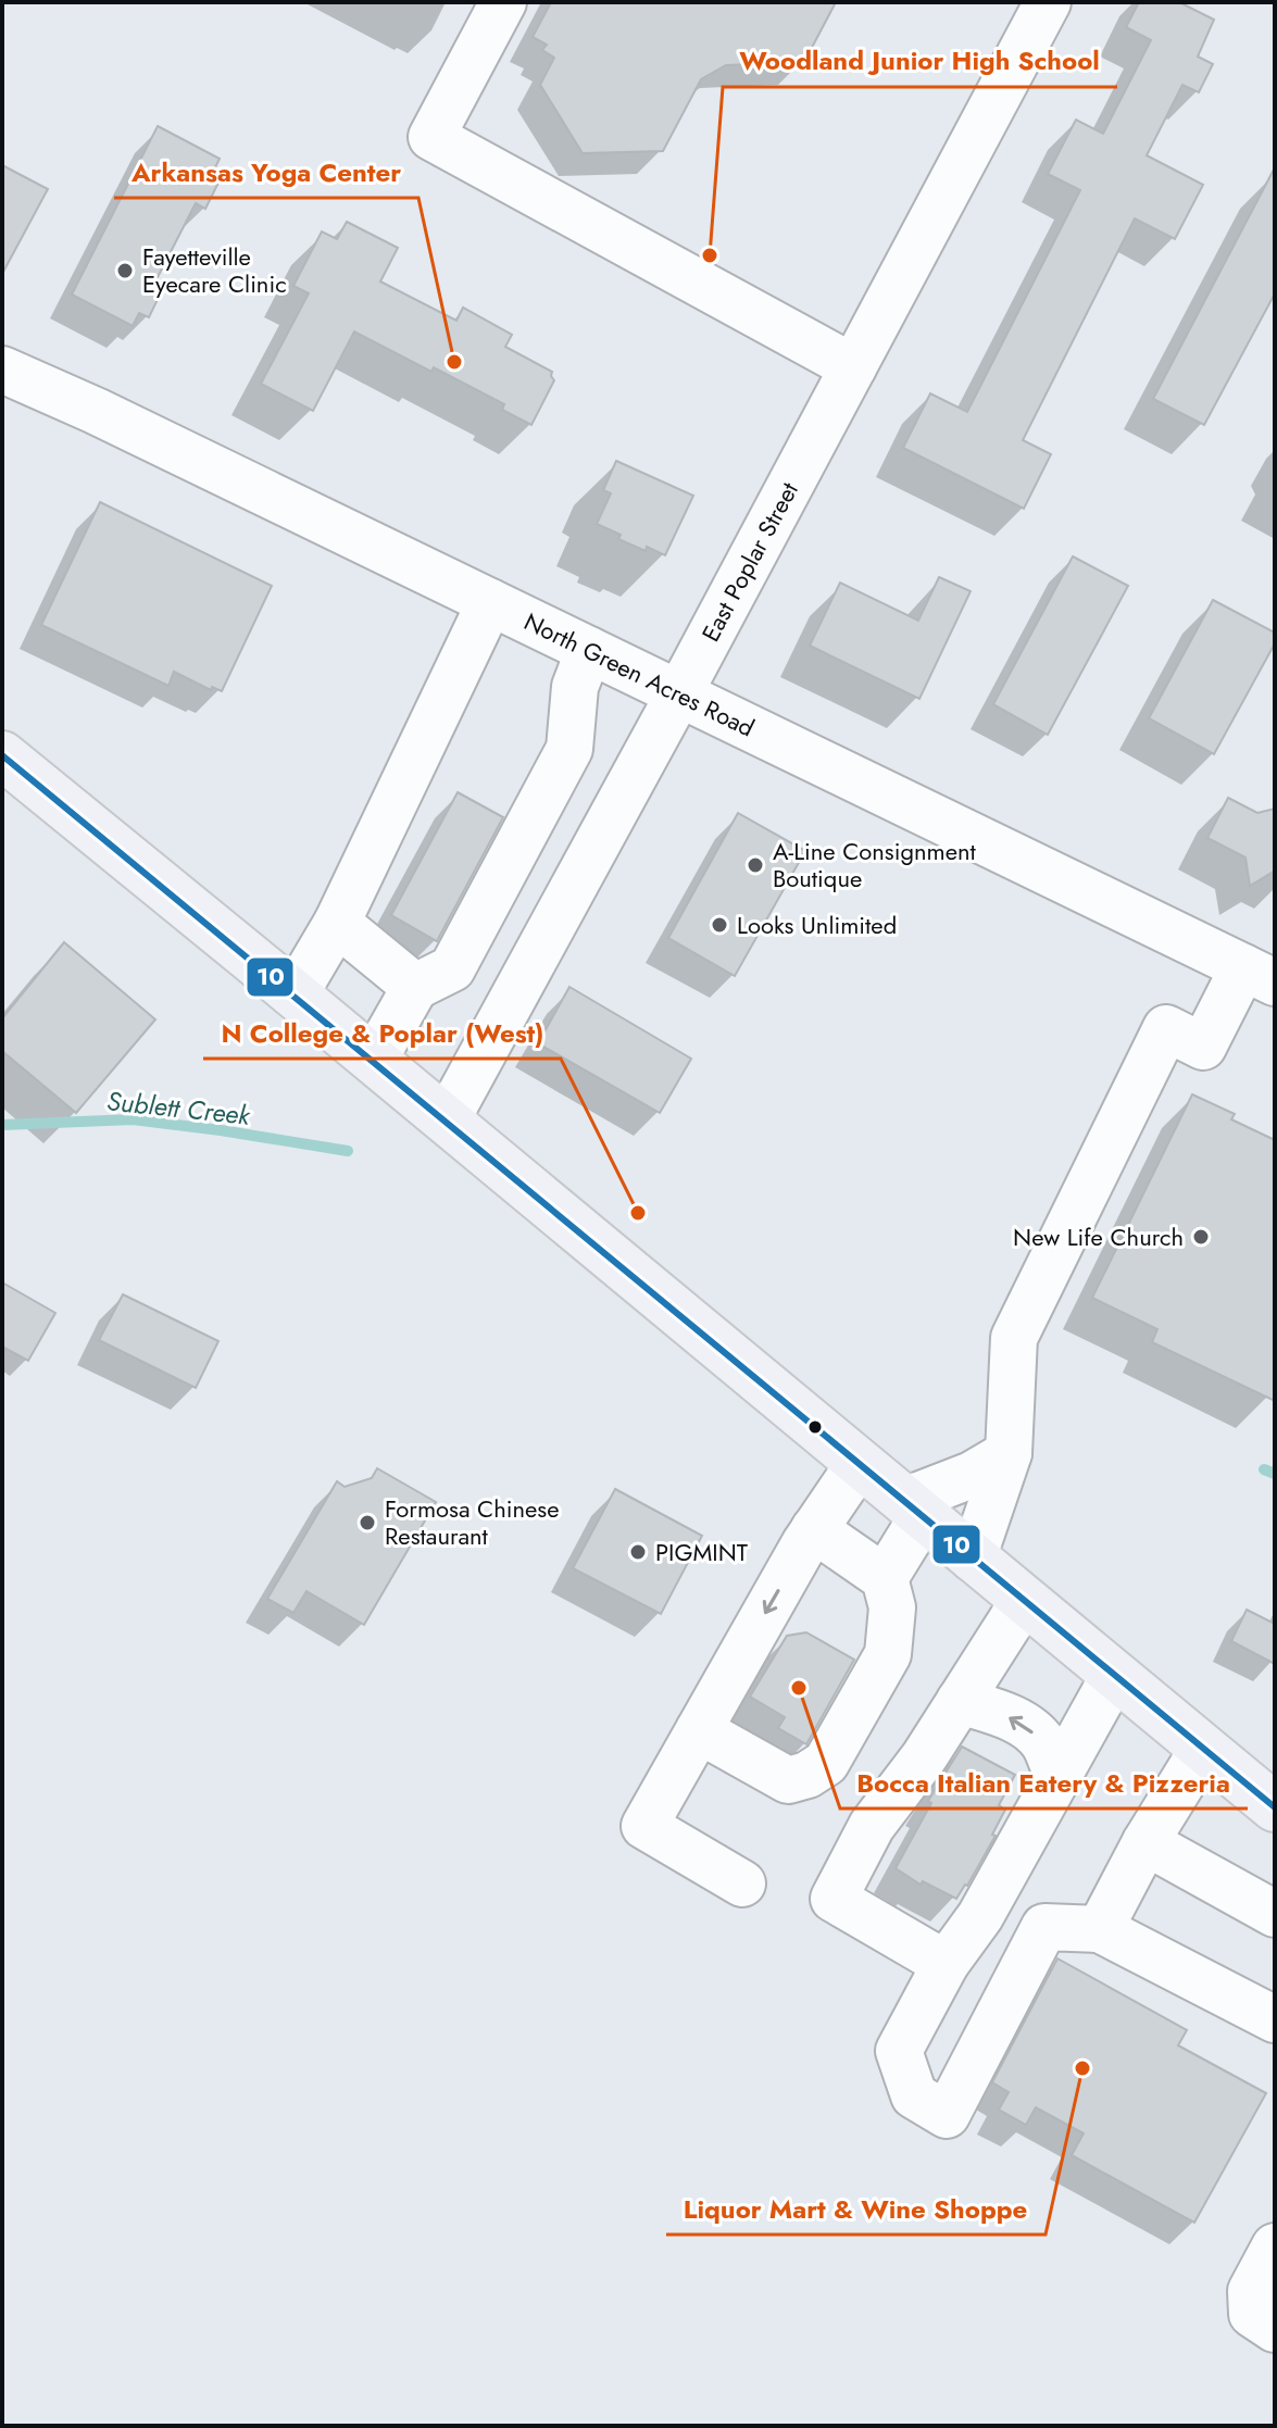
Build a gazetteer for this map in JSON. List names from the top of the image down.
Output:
{
  "streets": {
    "street": ["East Poplar Street", "North Green Acres Road"]
  },
  "crossings": [
    ["East Poplar Street", "North Green Acres Road"]
  ],
  "water": ["Sublett Creek"],
  "places": [
    "Woodland Junior High School",
    "Fayetteville Eyecare Clinic",
    "Arkansas Yoga Center",
    "A-Line Consignment Boutique",
    "Looks Unlimited",
    "N College & Poplar (West)",
    "New Life Church",
    "Formosa Chinese Restaurant",
    "PIGMINT",
    "Bocca Italian Eatery & Pizzeria",
    "Liquor Mart & Wine Shoppe"
  ],
  "lines": ["transit line 10"]
}
